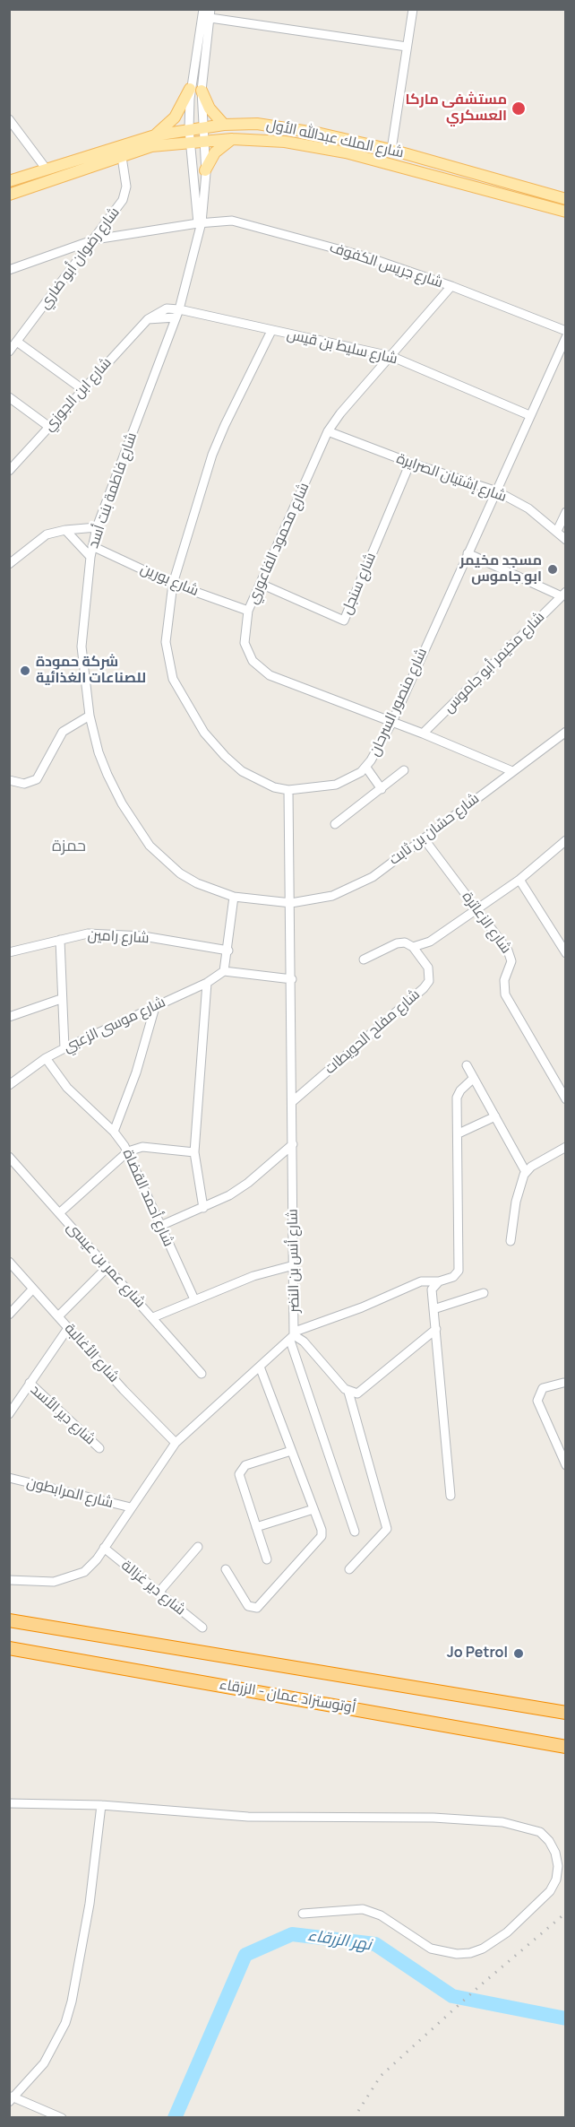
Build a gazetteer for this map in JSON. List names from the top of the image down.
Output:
{
  "streets": {
    "highway": ["أوتوستراد عمان - الزرقاء"],
    "main road": ["شارع الملك عبدالله الأول"],
    "street": [
      "شارع رضوان أبو ضاري",
      "شارع جريس الكفوف",
      "شارع سليط بن قيس",
      "شارع ابن الجوزي",
      "شارع إشتيان الصرايرة",
      "شارع فاطمة بنت أسد",
      "شارع محمود الفاعوري",
      "شارع بورين",
      "شارع سنجل",
      "شارع مخيمر أبو جاموس",
      "شارع منصور السرحان",
      "شارع حسّان بن ثابت",
      "شارع الزعاترة",
      "شارع رامين",
      "شارع موسى الزعبي",
      "شارع مفلح الحويطات",
      "شارع أحمد القضاة",
      "شارع أنس بن النضر",
      "شارع عمر بن عيسى",
      "شارع الأغالبة",
      "شارع دير الأسد",
      "شارع المرابطون",
      "شارع دير غزالة"
    ]
  },
  "crossings": [
    ["شارع الملك عبدالله الأول", "شارع رضوان أبو ضاري"],
    ["شارع الملك عبدالله الأول", "شارع فاطمة بنت أسد"],
    ["شارع رضوان أبو ضاري", "شارع جريس الكفوف"],
    ["شارع جريس الكفوف", "شارع فاطمة بنت أسد"],
    ["شارع جريس الكفوف", "شارع محمود الفاعوري"],
    ["شارع سليط بن قيس", "شارع ابن الجوزي"],
    ["شارع سليط بن قيس", "شارع فاطمة بنت أسد"],
    ["شارع سليط بن قيس", "شارع محمود الفاعوري"],
    ["شارع سليط بن قيس", "شارع منصور السرحان"],
    ["شارع ابن الجوزي", "شارع فاطمة بنت أسد"],
    ["شارع إشتيان الصرايرة", "شارع محمود الفاعوري"],
    ["شارع إشتيان الصرايرة", "شارع سنجل"],
    ["شارع إشتيان الصرايرة", "شارع منصور السرحان"],
    ["شارع فاطمة بنت أسد", "شارع بورين"],
    ["شارع فاطمة بنت أسد", "شارع حسّان بن ثابت"],
    ["شارع فاطمة بنت أسد", "شارع أنس بن النضر"],
    ["شارع محمود الفاعوري", "شارع بورين"],
    ["شارع محمود الفاعوري", "شارع سنجل"],
    ["شارع محمود الفاعوري", "شارع مخيمر أبو جاموس"],
    ["شارع محمود الفاعوري", "شارع منصور السرحان"],
    ["شارع محمود الفاعوري", "شارع حسّان بن ثابت"],
    ["شارع بورين", "شارع منصور السرحان"],
    ["شارع منصور السرحان", "شارع أنس بن النضر"],
    ["شارع حسّان بن ثابت", "شارع الزعاترة"],
    ["شارع حسّان بن ثابت", "شارع أنس بن النضر"],
    ["شارع موسى الزعبي", "شارع أحمد القضاة"],
    ["شارع مفلح الحويطات", "شارع أنس بن النضر"]
  ],
  "districts": ["حمزة"],
  "water": ["نهر الزرقاء"],
  "places": [
    "مستشفى ماركا العسكري",
    "مسجد مخيمر ابو جاموس",
    "شركة حمودة للصناعات الغذائية",
    "Jo Petrol"
  ]
}
